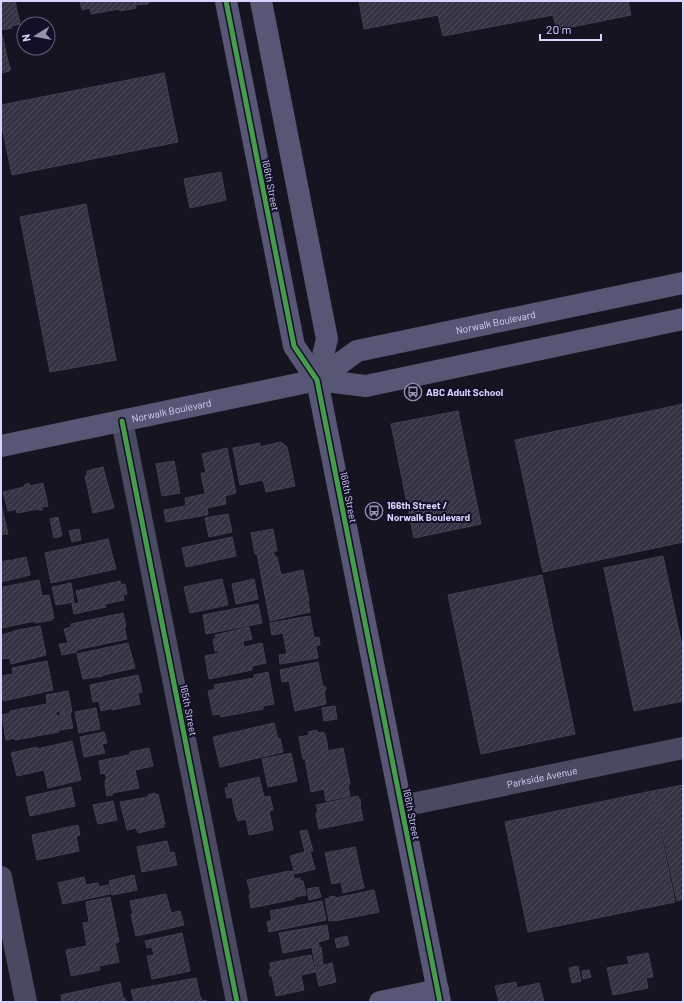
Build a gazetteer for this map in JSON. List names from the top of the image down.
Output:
{
  "streets": {
    "street": [
      "166th Street",
      "Norwalk Boulevard",
      "165th Street",
      "Parkside Avenue"
    ]
  },
  "crossings": [
    ["166th Street", "Norwalk Boulevard"],
    ["166th Street", "Parkside Avenue"],
    ["Norwalk Boulevard", "165th Street"]
  ],
  "places": {
    "bus stop": ["ABC Adult School", "166th Street / Norwalk Boulevard"]
  },
  "scale_bar": "20 m",
  "north": "left"
}
